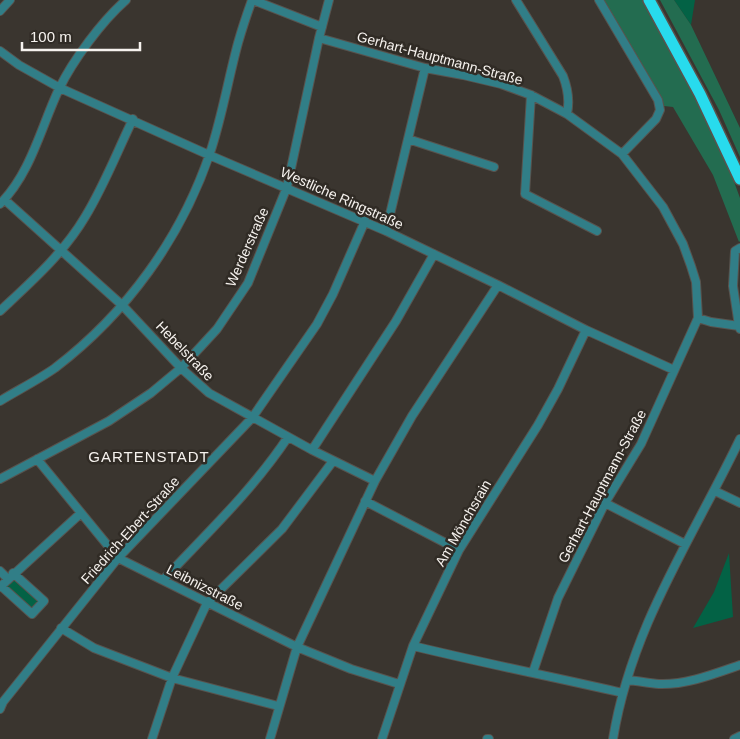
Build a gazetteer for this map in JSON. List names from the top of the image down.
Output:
{
  "streets": {
    "street": [
      "Gerhart-Hauptmann-Straße",
      "Westliche Ringstraße",
      "Werderstraße",
      "Hebelstraße",
      "Am Mönchsrain",
      "Friedrich-Ebert-Straße",
      "Leibnizstraße"
    ]
  },
  "crossings": [
    ["Gerhart-Hauptmann-Straße", "Westliche Ringstraße"],
    ["Gerhart-Hauptmann-Straße", "Werderstraße"],
    ["Westliche Ringstraße", "Werderstraße"],
    ["Westliche Ringstraße", "Am Mönchsrain"],
    ["Westliche Ringstraße", "Friedrich-Ebert-Straße"],
    ["Werderstraße", "Hebelstraße"],
    ["Werderstraße", "Leibnizstraße"],
    ["Hebelstraße", "Friedrich-Ebert-Straße"],
    ["Am Mönchsrain", "Leibnizstraße"],
    ["Friedrich-Ebert-Straße", "Leibnizstraße"]
  ],
  "districts": ["GARTENSTADT"],
  "scale_bar": "100 m"
}
